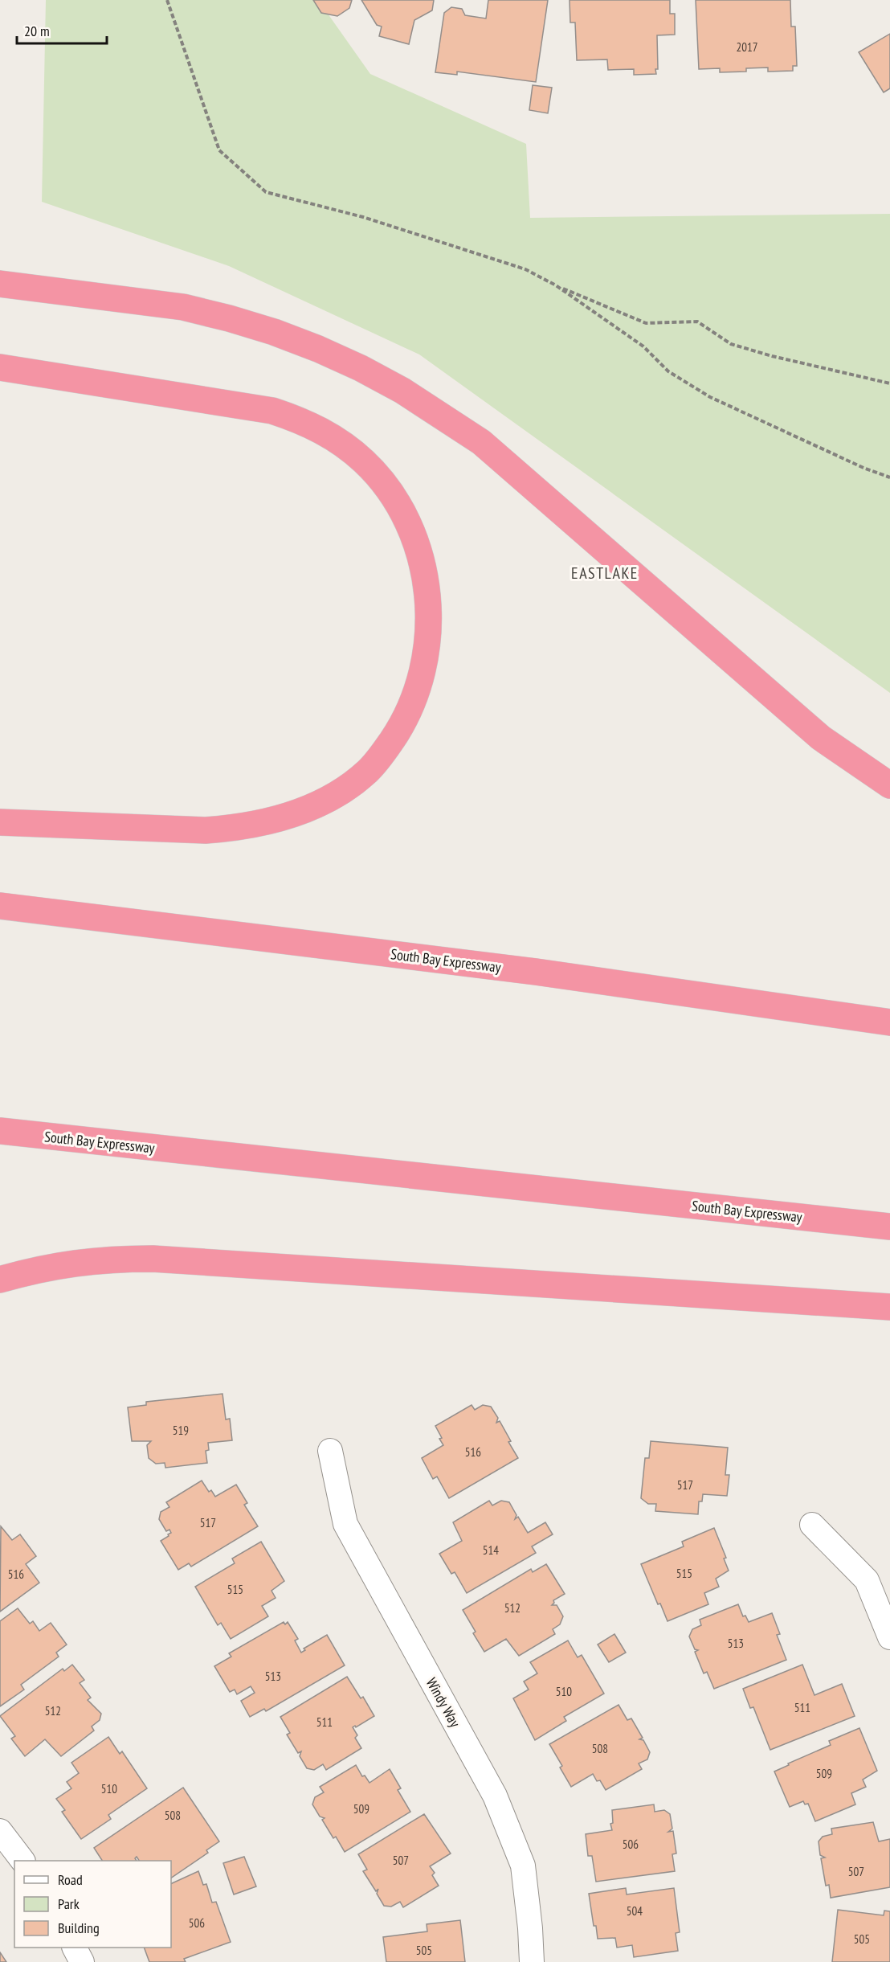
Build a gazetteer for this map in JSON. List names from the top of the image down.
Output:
{
  "streets": {
    "highway": ["South Bay Expressway"],
    "street": ["Windy Way"]
  },
  "districts": ["EASTLAKE"],
  "house_numbers": [
    "2017",
    "519",
    "516",
    "517",
    "517",
    "514",
    "515",
    "516",
    "515",
    "512",
    "513",
    "513",
    "510",
    "511",
    "512",
    "511",
    "508",
    "509",
    "510",
    "509",
    "508",
    "506",
    "507",
    "507",
    "504",
    "506",
    "505",
    "505"
  ],
  "legend": ["Road", "Park", "Building"],
  "scale_bar": "20 m"
}
